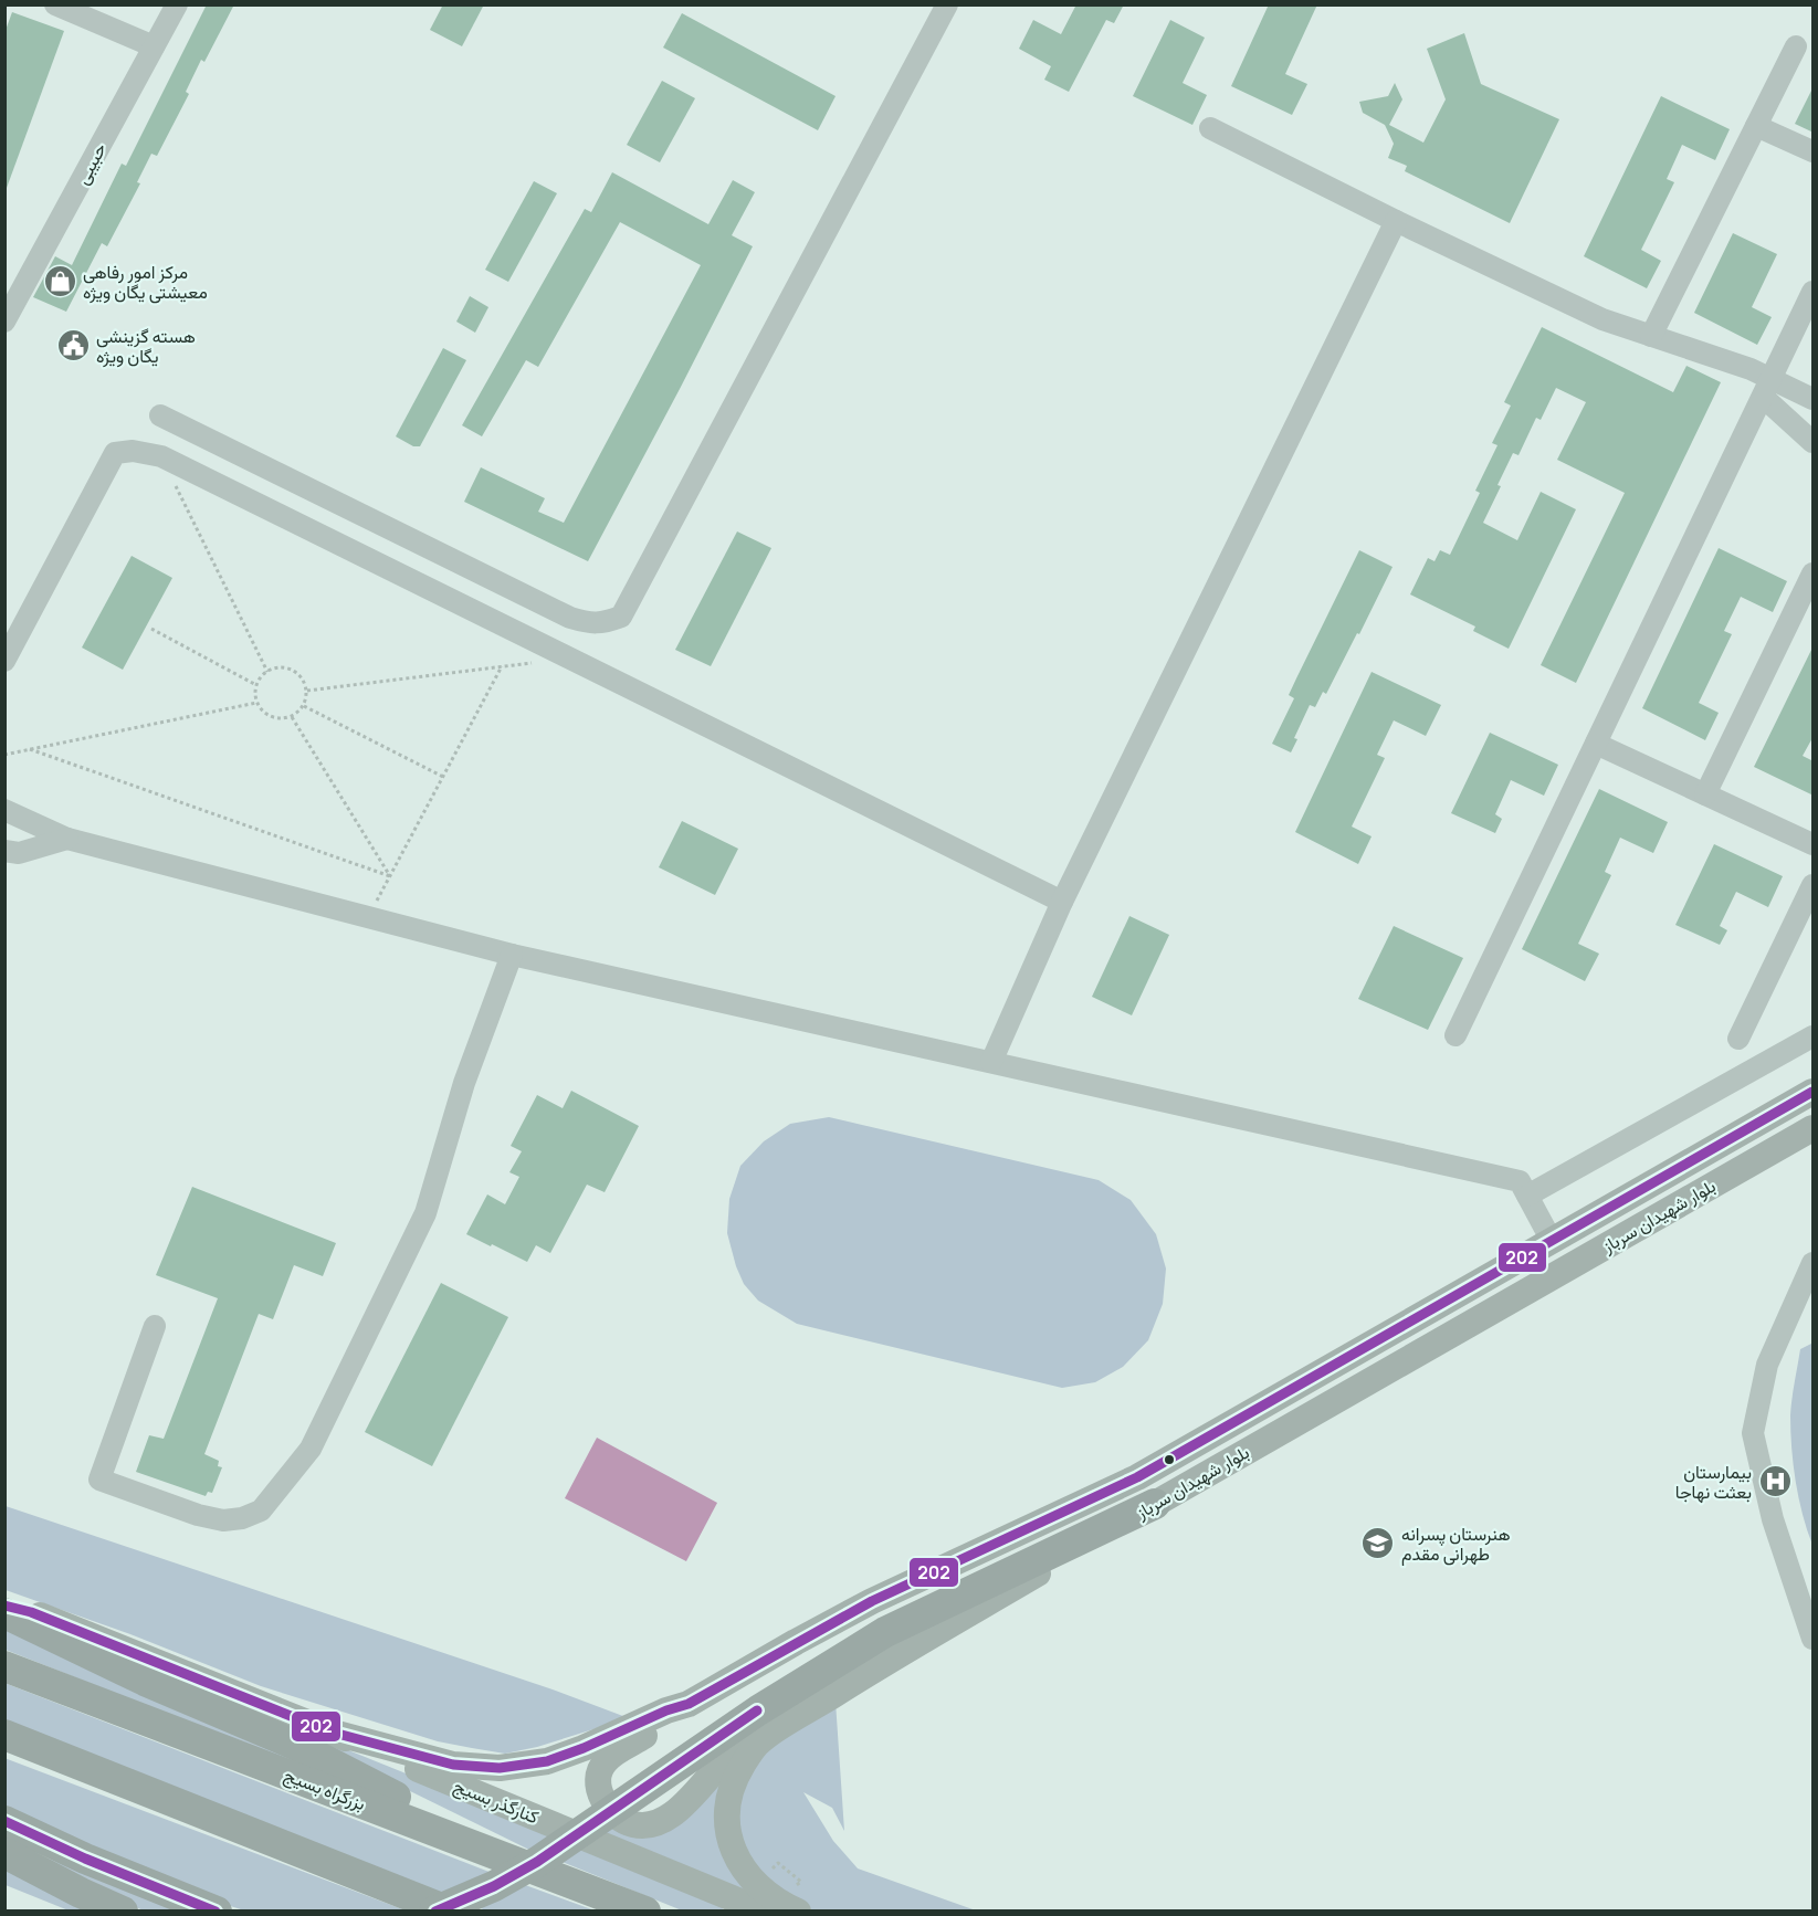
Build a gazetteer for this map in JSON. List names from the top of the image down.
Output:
{
  "streets": {
    "highway": ["بزرگراه بسیج"],
    "main road": ["بلوار شهیدان سرباز", "کنارگذر بسیج"],
    "street": ["حبیبی"]
  },
  "crossings": [
    ["بلوار شهیدان سرباز", "کنارگذر بسیج"]
  ],
  "places": {
    "shop": ["مرکز امور رفاهی معیشتی یگان ویژه"],
    "public building": ["هسته گزینشی یگان ویژه"],
    "hospital": ["بیمارستان بعثت نهاجا"],
    "school or university": ["هنرستان پسرانه طهرانی مقدم"]
  },
  "lines": ["transit line 202"]
}
